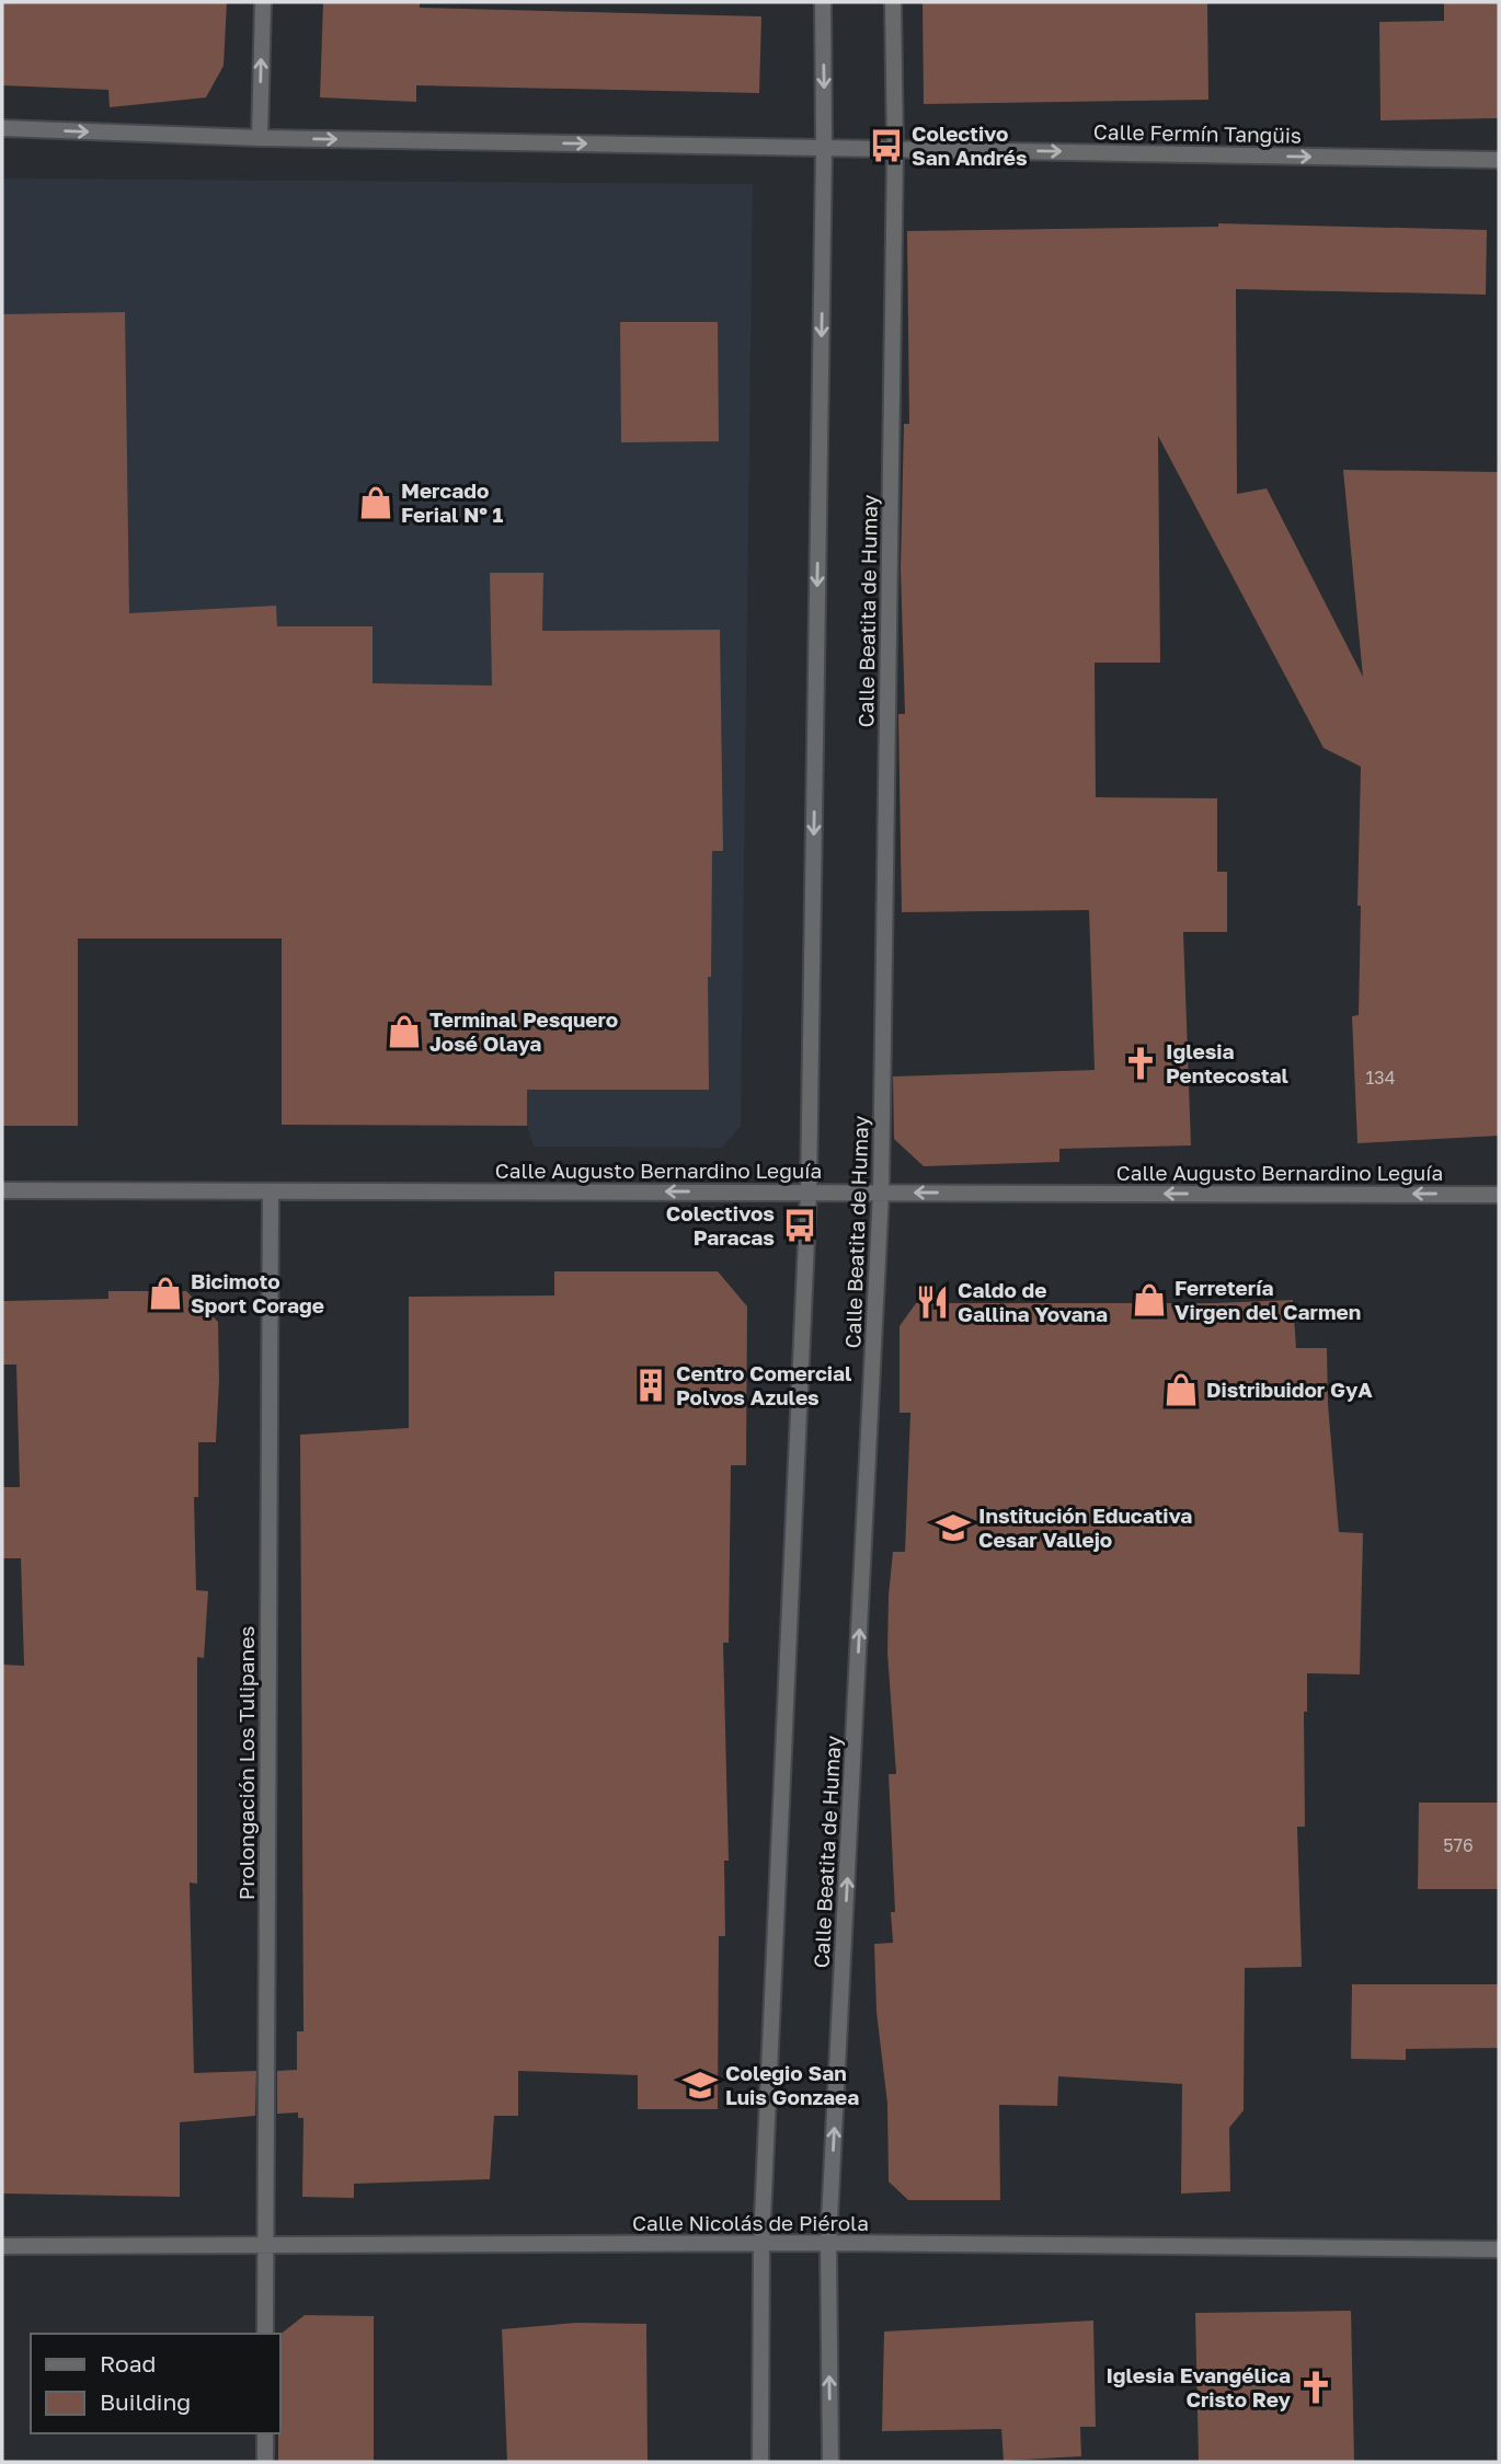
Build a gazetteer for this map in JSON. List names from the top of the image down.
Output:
{
  "streets": {
    "street": [
      "Calle Fermín Tangüis",
      "Calle Beatita de Humay",
      "Calle Augusto Bernardino Leguía",
      "Prolongación Los Tulipanes",
      "Calle Nicolás de Piérola"
    ]
  },
  "crossings": [
    ["Calle Fermín Tangüis", "Calle Beatita de Humay"],
    ["Calle Beatita de Humay", "Calle Augusto Bernardino Leguía"],
    ["Calle Beatita de Humay", "Calle Nicolás de Piérola"],
    ["Calle Augusto Bernardino Leguía", "Prolongación Los Tulipanes"],
    ["Prolongación Los Tulipanes", "Calle Nicolás de Piérola"]
  ],
  "one_way": ["Calle Fermín Tangüis", "Calle Augusto Bernardino Leguía"],
  "places": {
    "bus stop": ["Colectivo San Andrés", "Colectivos Paracas"],
    "shop": [
      "Mercado Ferial Nº 1",
      "Terminal Pesquero José Olaya",
      "Bicimoto Sport Corage",
      "Ferretería Virgen del Carmen",
      "Distribuidor GyA"
    ],
    "church": ["Iglesia Pentecostal", "Iglesia Evangélica Cristo Rey"],
    "restaurant": ["Caldo de Gallina Yovana"],
    "building": ["Centro Comercial Polvos Azules"],
    "school or university": ["Institución Educativa Cesar Vallejo", "Colegio San Luis Gonzaea"]
  },
  "house_numbers": ["134", "576"],
  "legend": ["Road", "Building"]
}
